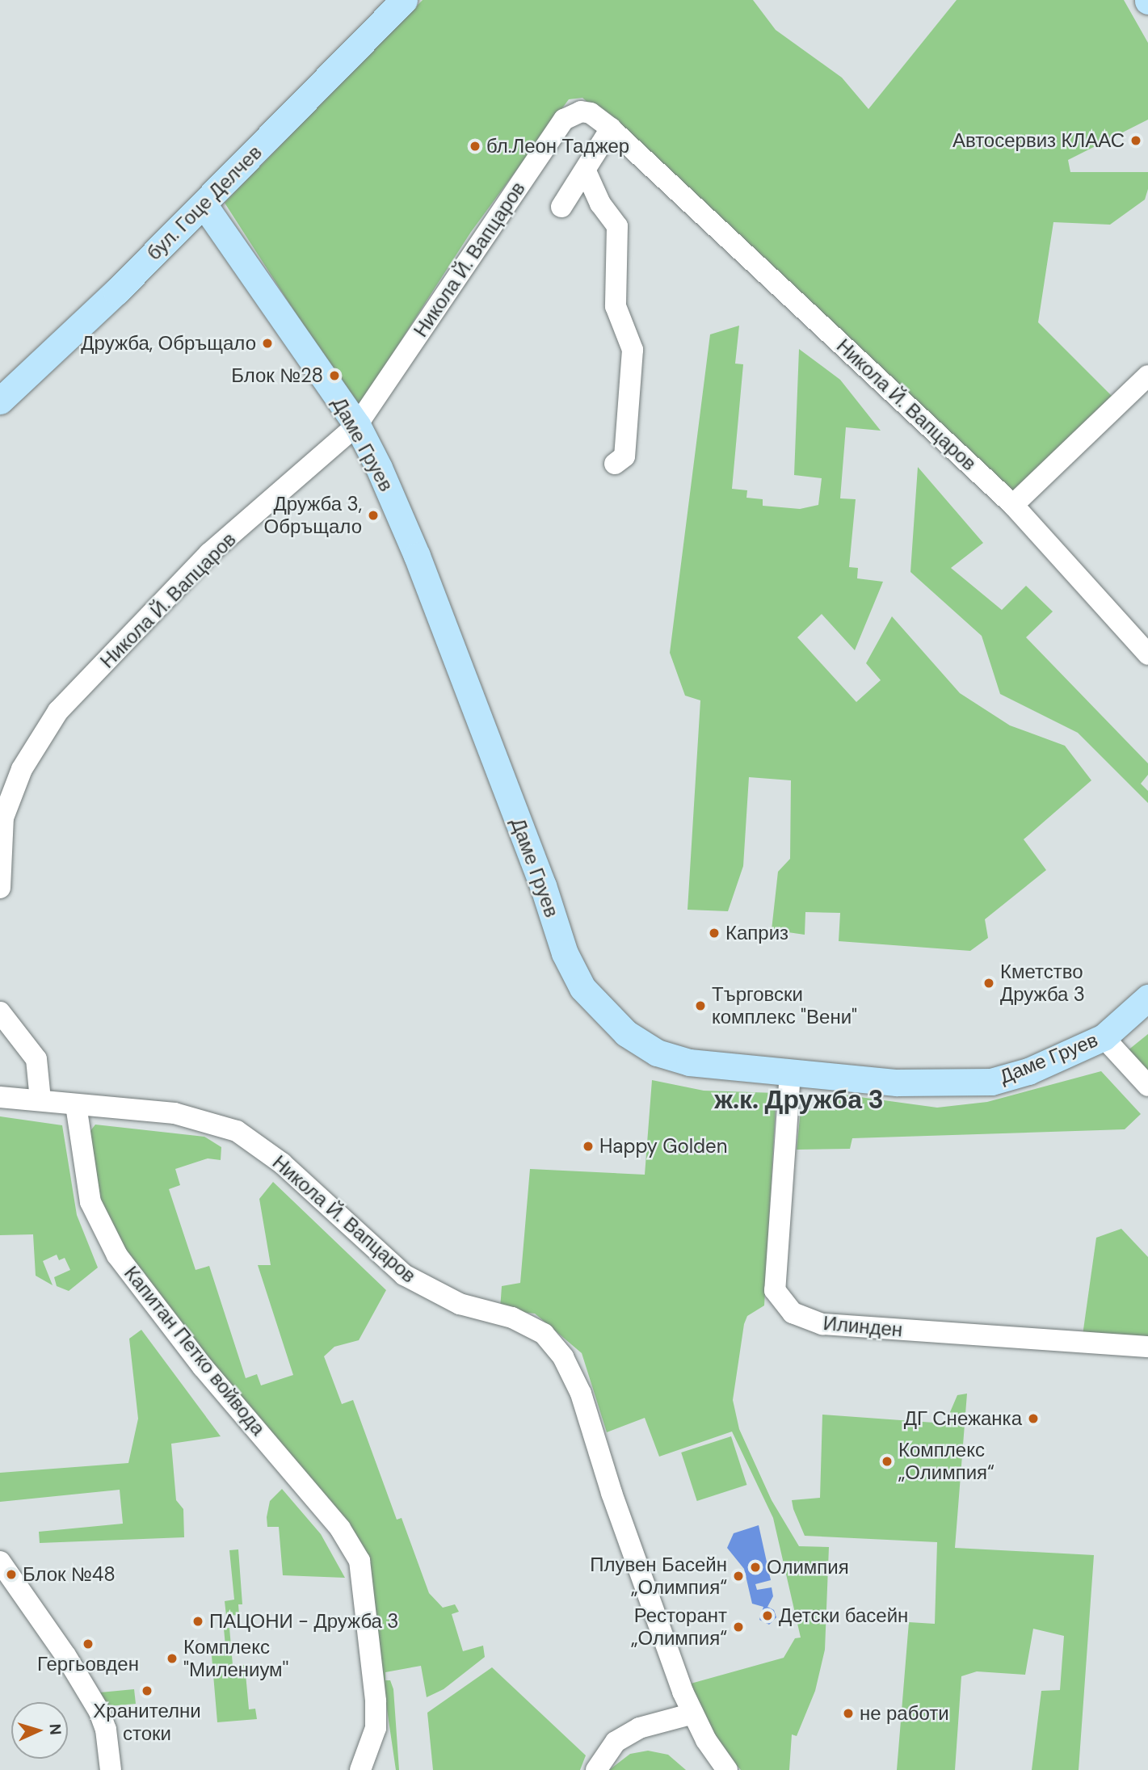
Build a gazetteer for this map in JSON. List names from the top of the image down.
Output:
{
  "streets": {
    "main road": ["бул. Гоце Делчев", "Даме Груев"],
    "street": ["Никола Й. Вапцаров", "Илинден", "Капитан Петко войвода"]
  },
  "crossings": [
    ["бул. Гоце Делчев", "Даме Груев"],
    ["Никола Й. Вапцаров", "Даме Груев"],
    ["Никола Й. Вапцаров", "Капитан Петко войвода"],
    ["Даме Груев", "Илинден"]
  ],
  "districts": ["ж.к. Дружба 3"],
  "places": [
    "Автосервиз КЛААС",
    "бл.Леон Таджер",
    "Дружба, Обръщало",
    "Блок №28",
    "Дружба 3, Обръщало",
    "Каприз",
    "Кметство Дружба 3",
    "Търговски комплекс \"Вени\"",
    "Happy Golden",
    "ДГ Снежанка",
    "Комплекс „Олимпия“",
    "Олимпия",
    "Блок №48",
    "Плувен Басейн „Олимпия“",
    "Детски басейн",
    "ПАЦОНИ - Дружба 3",
    "Ресторант „Олимпия“",
    "Гергьовден",
    "Комплекс \"Милениум''",
    "Хранителни стоки",
    "не работи"
  ],
  "north": "right"
}
